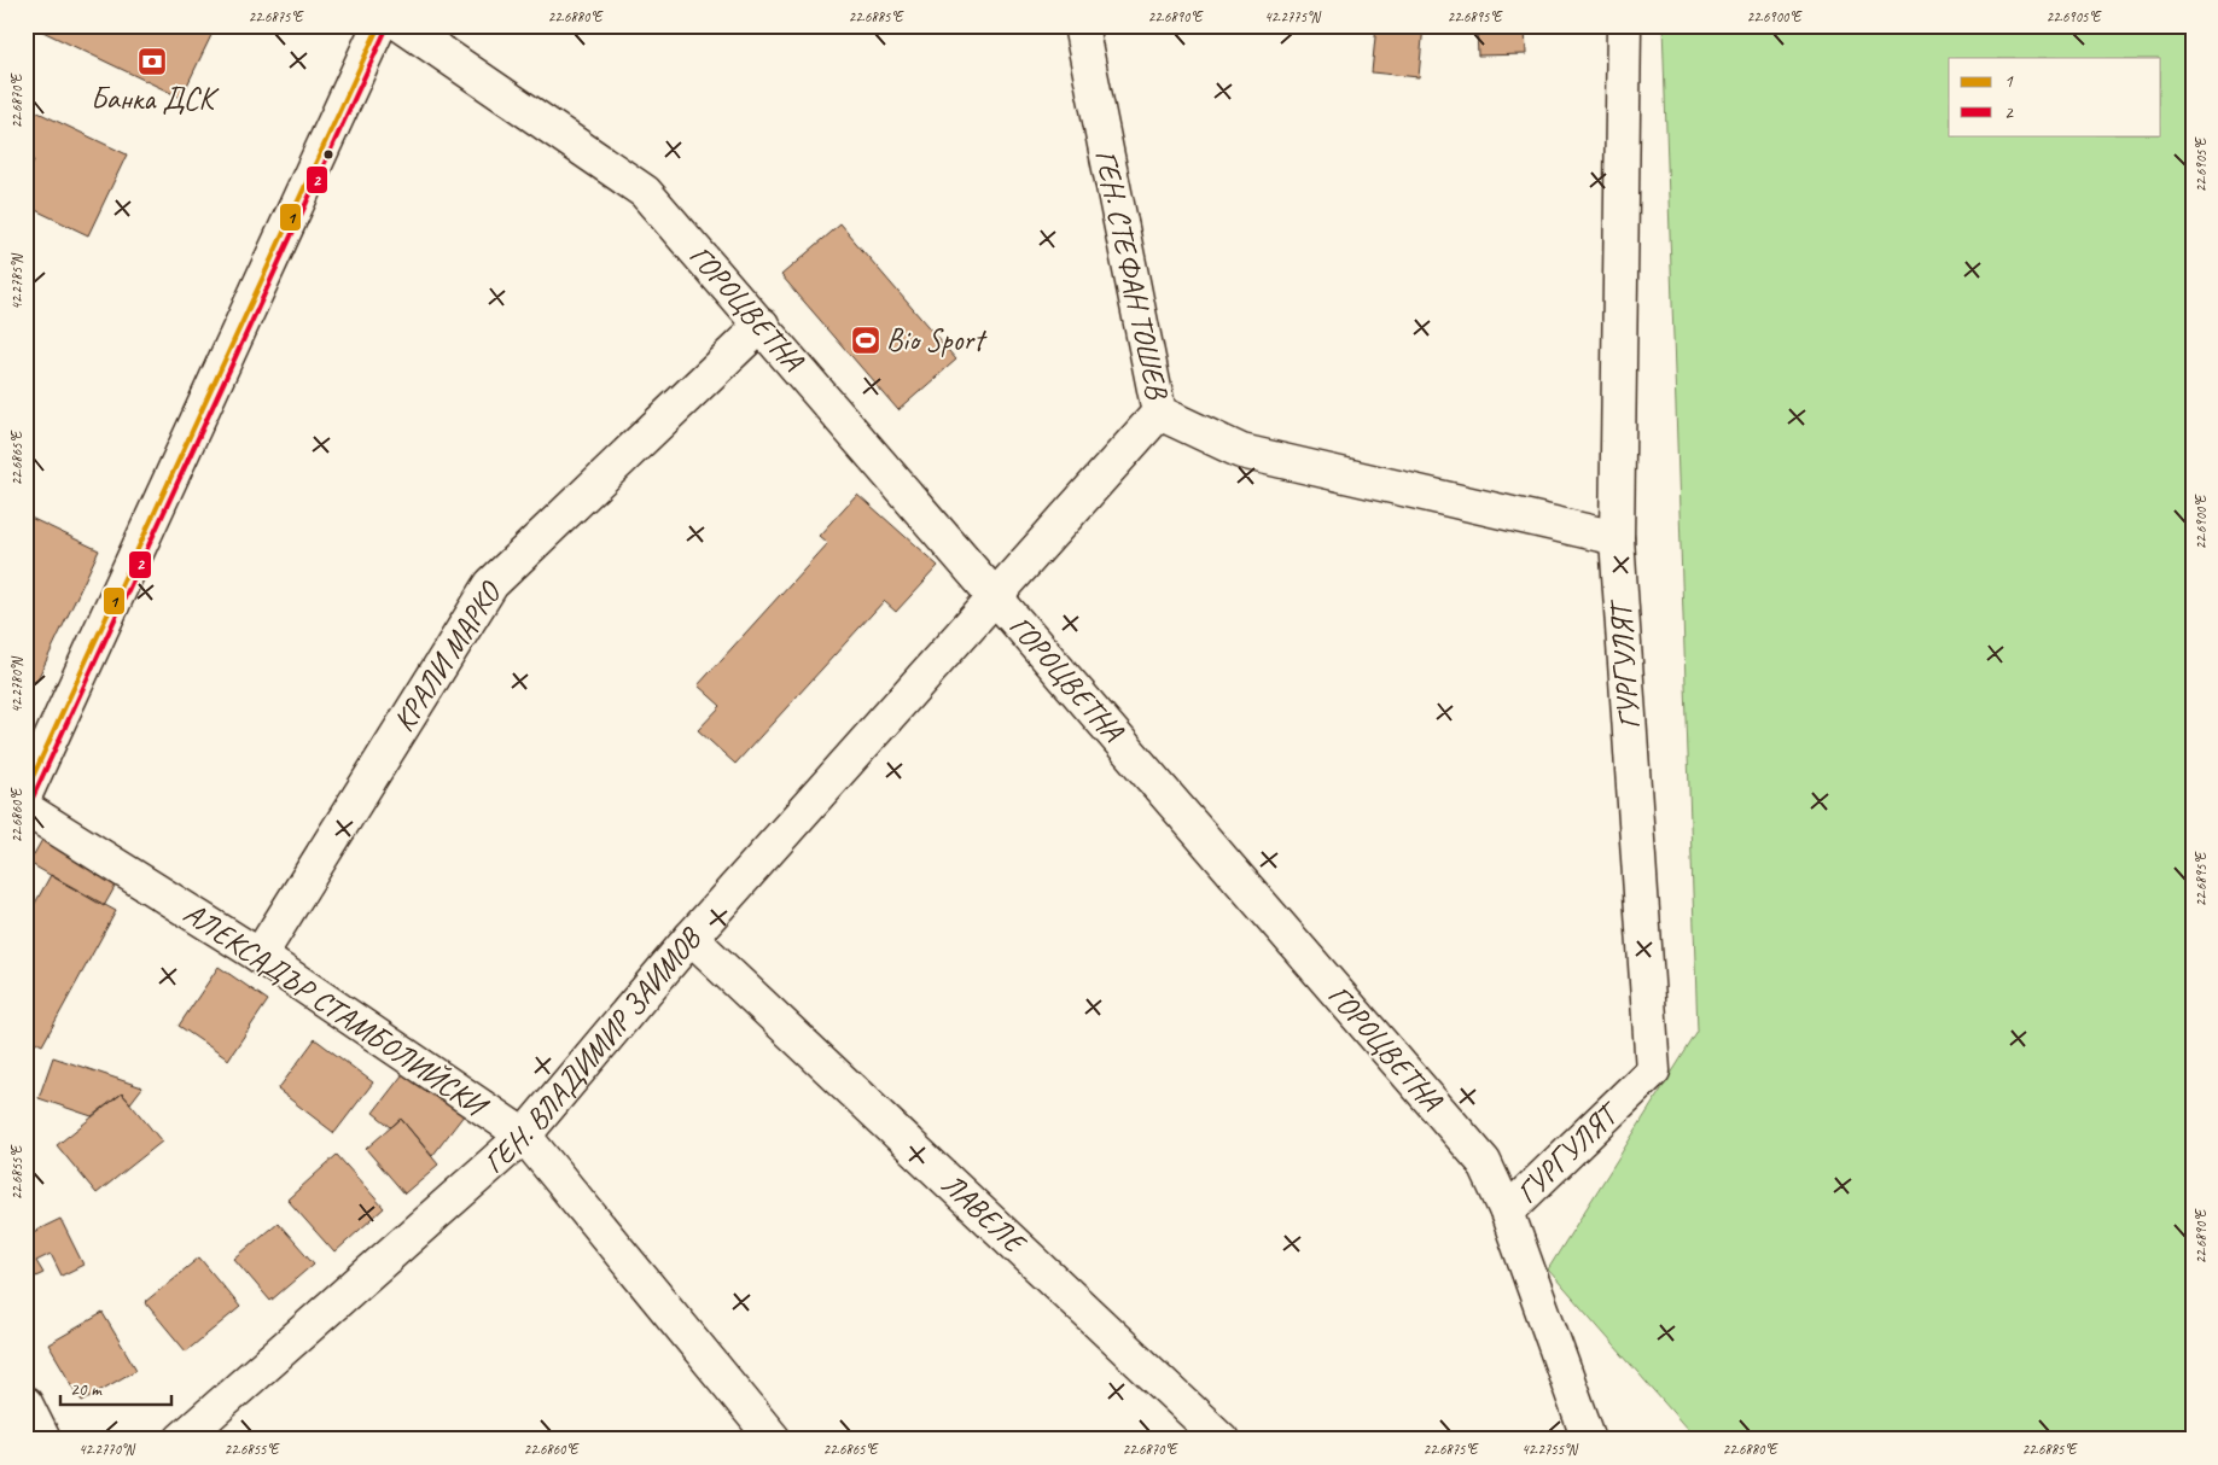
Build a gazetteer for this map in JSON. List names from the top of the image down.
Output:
{
  "streets": {
    "street": [
      "ГЕН. СТЕФАН ТОШЕВ",
      "ГОРОЦВЕТНА",
      "КРАЛИ МАРКО",
      "ГУРГУЛЯТ",
      "АЛЕКСАДЪР СТАМБОЛИЙСКИ",
      "ГЕН. ВЛАДИМИР ЗАИМОВ",
      "ЛАВЕЛЕ"
    ]
  },
  "crossings": [
    ["ГЕН. СТЕФАН ТОШЕВ", "ГУРГУЛЯТ"],
    ["ГЕН. СТЕФАН ТОШЕВ", "ГЕН. ВЛАДИМИР ЗАИМОВ"],
    ["ГОРОЦВЕТНА", "КРАЛИ МАРКО"],
    ["ГОРОЦВЕТНА", "ГУРГУЛЯТ"],
    ["ГОРОЦВЕТНА", "ГЕН. ВЛАДИМИР ЗАИМОВ"],
    ["КРАЛИ МАРКО", "АЛЕКСАДЪР СТАМБОЛИЙСКИ"],
    ["АЛЕКСАДЪР СТАМБОЛИЙСКИ", "ГЕН. ВЛАДИМИР ЗАИМОВ"],
    ["ГЕН. ВЛАДИМИР ЗАИМОВ", "ЛАВЕЛЕ"]
  ],
  "places": {
    "bank": ["Банка ДСК"],
    "sports": ["Bio Sport"]
  },
  "lines": ["transit line 1", "transit line 2"],
  "legend": ["1", "2"],
  "scale_bar": "20 m",
  "coordinates": [
    "22.6875°E",
    "22.6880°E",
    "22.6885°E",
    "22.6890°E",
    "42.2775°N",
    "22.6895°E",
    "22.6900°E",
    "22.6905°E",
    "22.6870°E",
    "42.2785°N",
    "22.6865°E",
    "42.2780°N",
    "22.6860°E",
    "22.6855°E",
    "42.2770°N",
    "42.2755°N"
  ]
}
